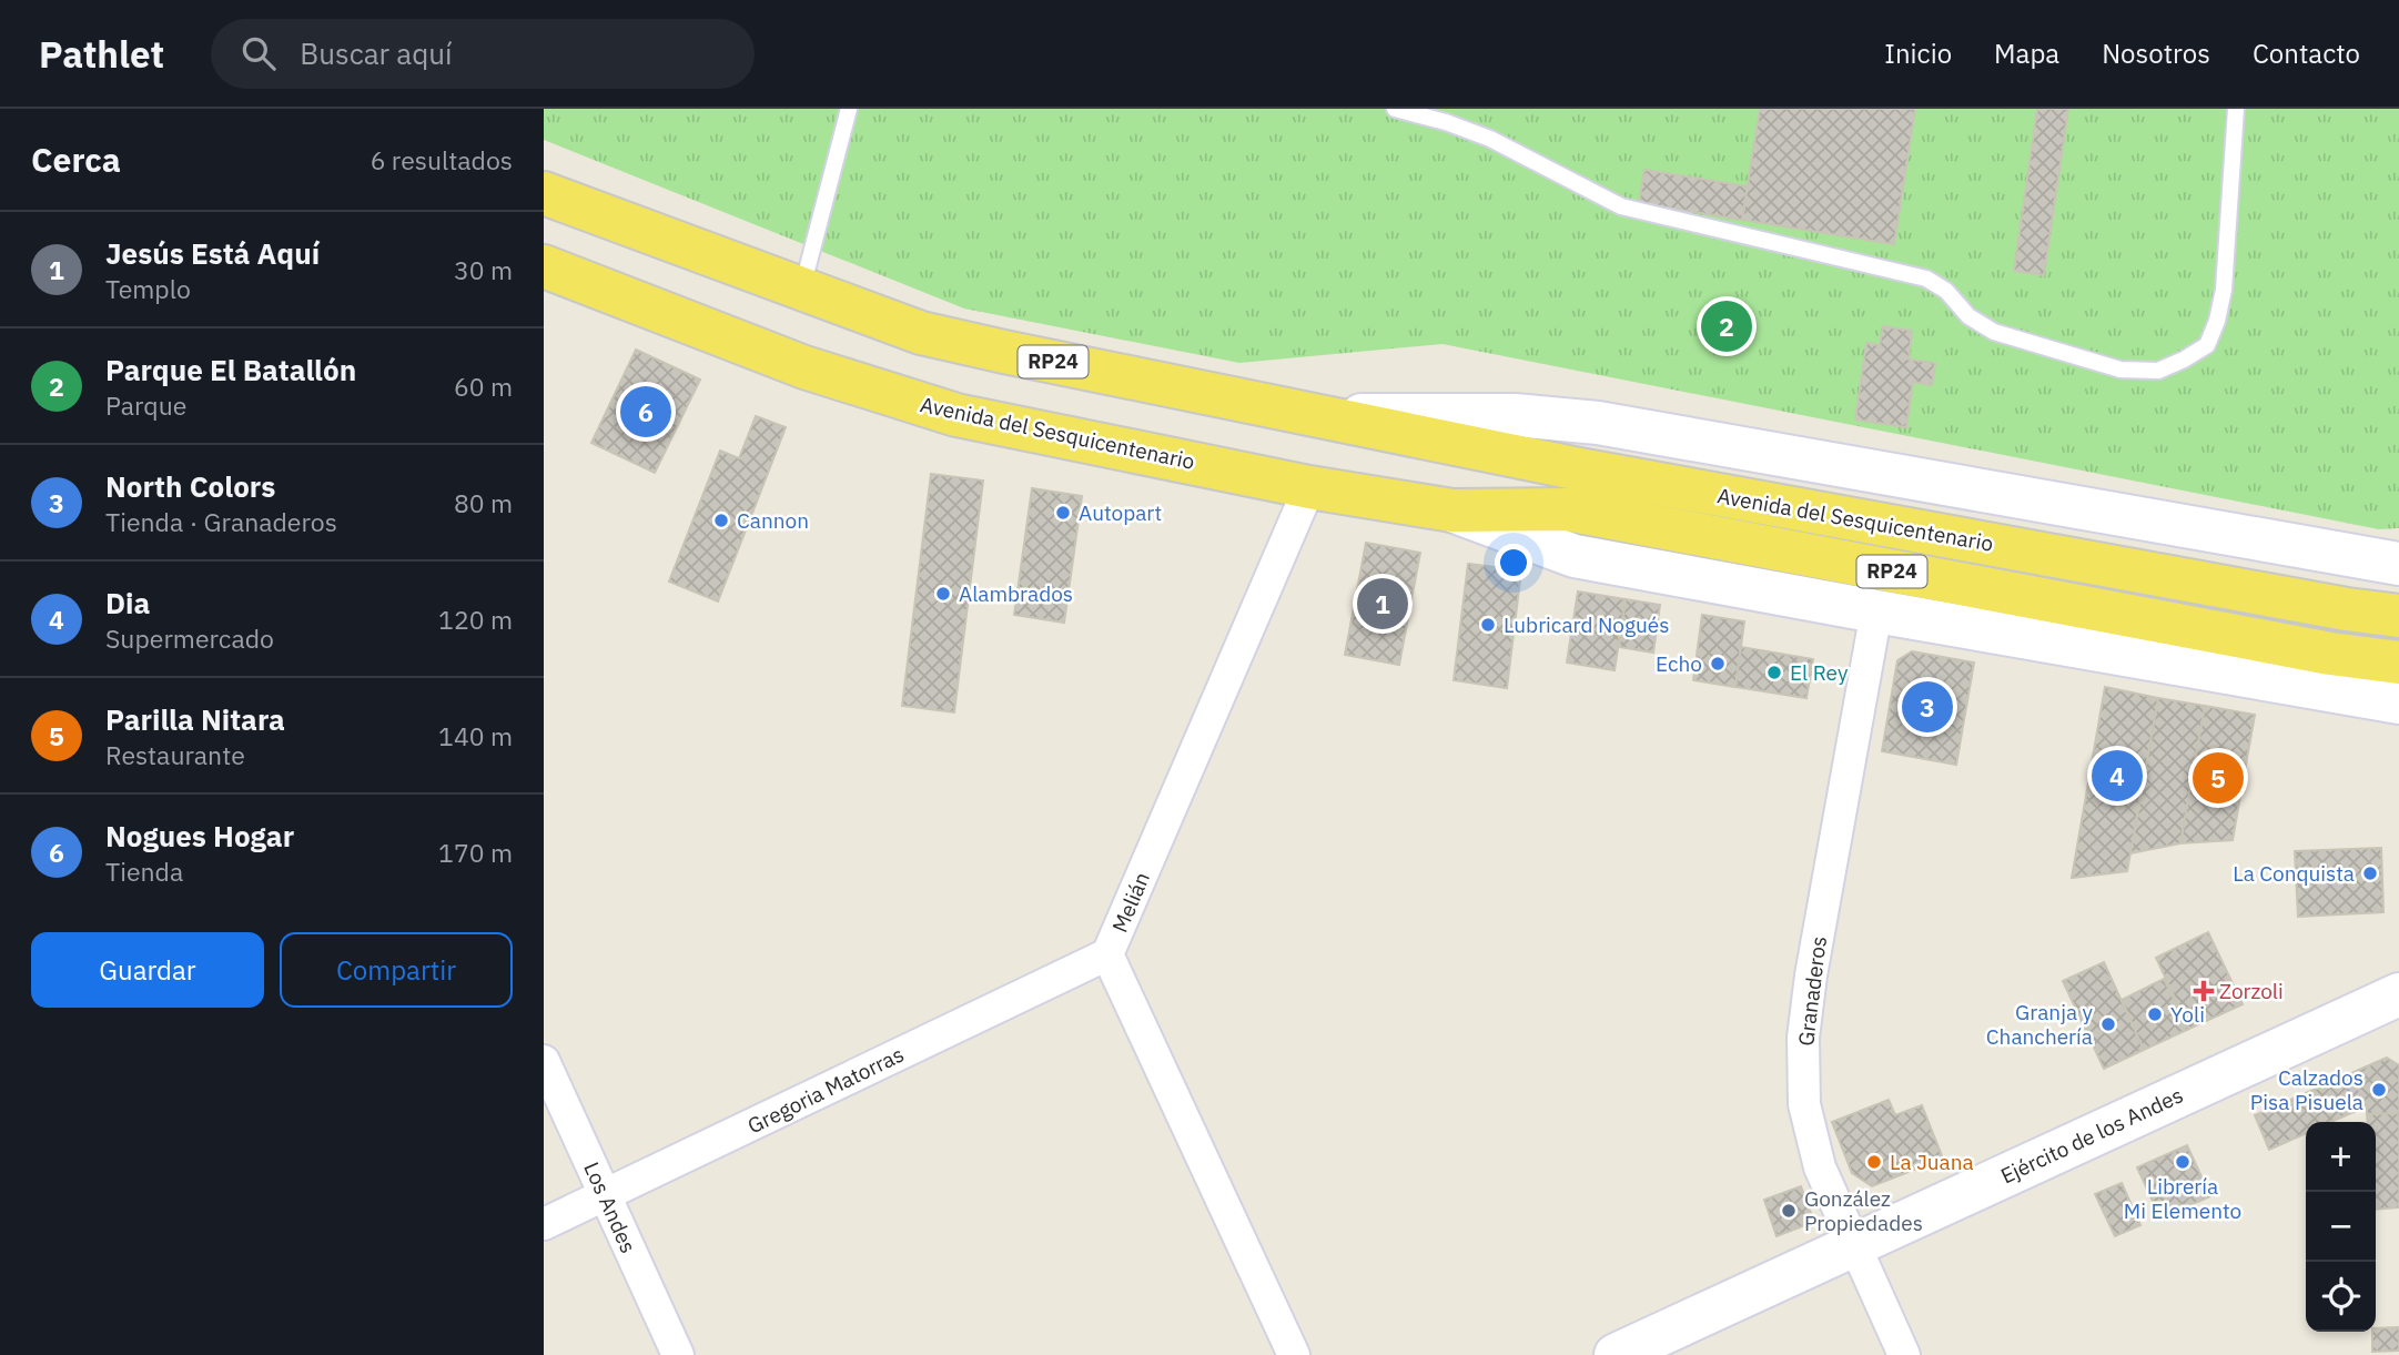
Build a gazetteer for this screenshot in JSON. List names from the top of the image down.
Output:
{
  "streets": {
    "main road": ["RP24", "Avenida del Sesquicentenario"],
    "street": [
      "Melián",
      "Granaderos",
      "Gregoria Matorras",
      "Ejército de los Andes",
      "Los Andes"
    ]
  },
  "crossings": [
    ["Avenida del Sesquicentenario", "Melián"],
    ["Avenida del Sesquicentenario", "Granaderos"],
    ["Melián", "Gregoria Matorras"],
    ["Granaderos", "Ejército de los Andes"],
    ["Gregoria Matorras", "Los Andes"]
  ],
  "places": {
    "other": [
      "Autopart",
      "Cannon",
      "Alambrados",
      "Lubricard Nogués",
      "Echo",
      "El Rey",
      "La Conquista",
      "Yoli",
      "Granja y Chanchería",
      "Calzados Pisa Pisuela",
      "La Juana",
      "Librería Mi Elemento",
      "González Propiedades"
    ],
    "health": ["Zorzoli"]
  },
  "page": {
    "header": "Pathlet",
    "search": "Buscar aquí",
    "nav": [
      "Inicio",
      "Mapa",
      "Nosotros",
      "Contacto"
    ],
    "heading": ["Cerca", "6 resultados"],
    "list": [
      {
        "mark": "1",
        "name": "Jesús Está Aquí",
        "note": "Templo",
        "value": "30 m"
      },
      {
        "mark": "2",
        "name": "Parque El Batallón",
        "note": "Parque",
        "value": "60 m"
      },
      {
        "mark": "3",
        "name": "North Colors",
        "note": "Tienda · Granaderos",
        "value": "80 m"
      },
      {
        "mark": "4",
        "name": "Dia",
        "note": "Supermercado",
        "value": "120 m"
      },
      {
        "mark": "5",
        "name": "Parilla Nitara",
        "note": "Restaurante",
        "value": "140 m"
      },
      {
        "mark": "6",
        "name": "Nogues Hogar",
        "note": "Tienda",
        "value": "170 m"
      }
    ],
    "pins": [
      "2",
      "6",
      "1",
      "3",
      "4",
      "5"
    ],
    "buttons": ["Guardar", "Compartir"],
    "map_buttons": ["+", "−"]
  }
}
